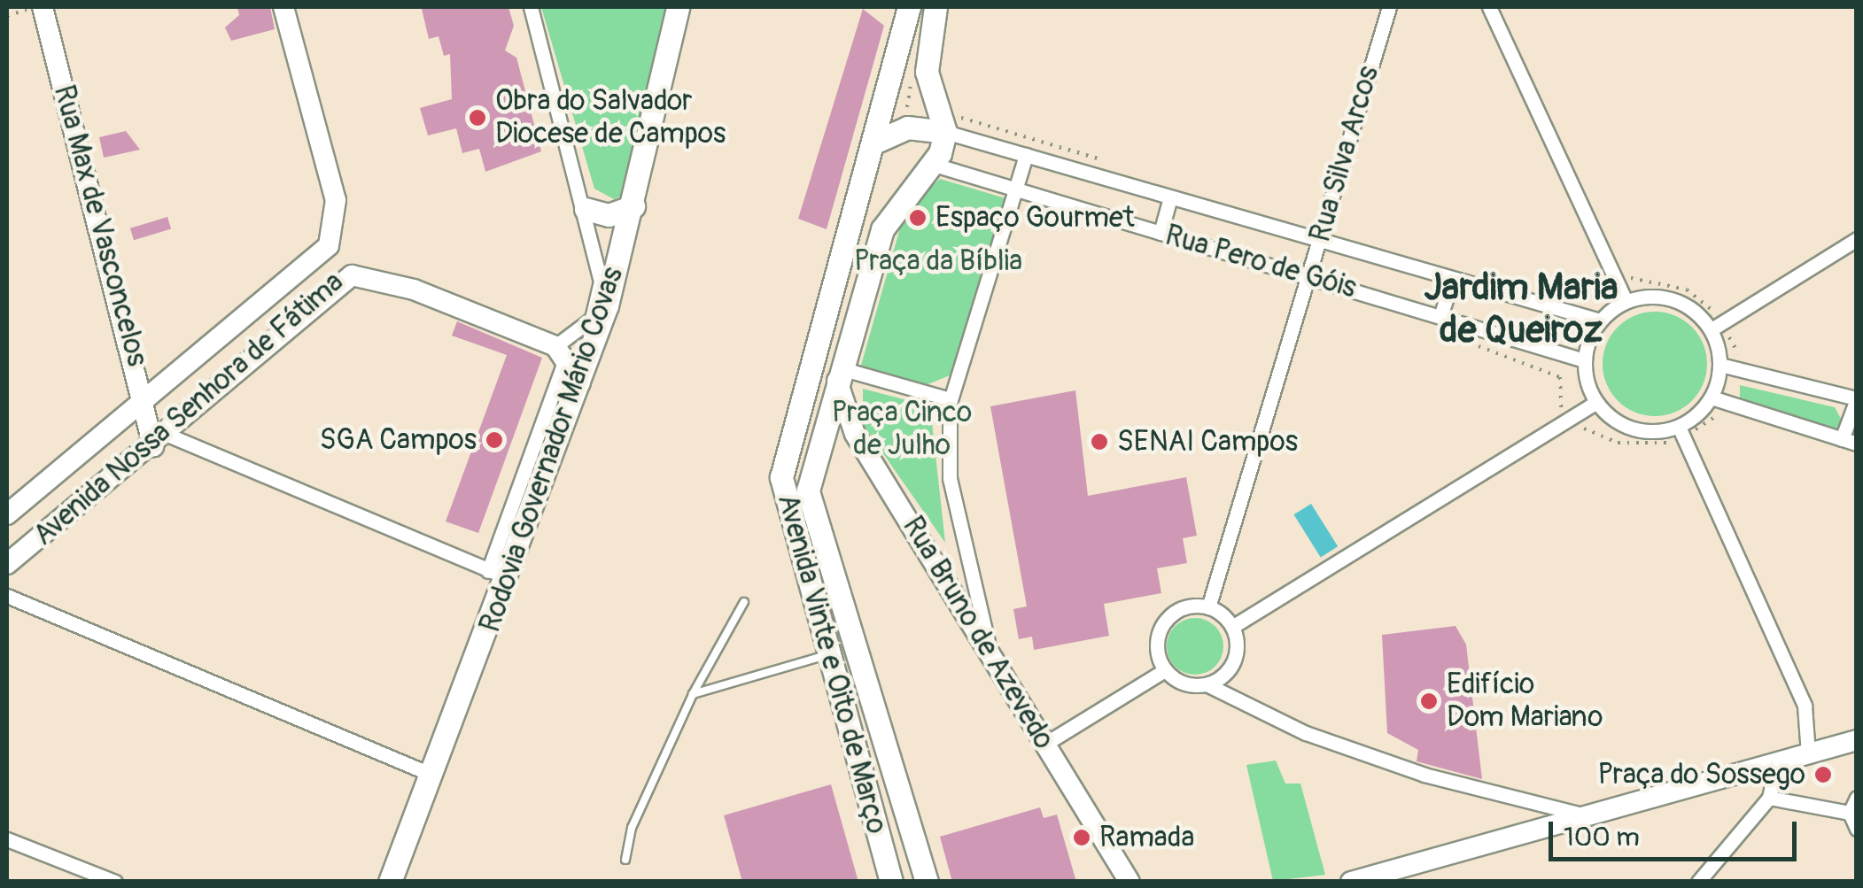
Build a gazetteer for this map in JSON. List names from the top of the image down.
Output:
{
  "streets": {
    "main road": [
      "Rua Max de Vasconcelos",
      "Avenida Nossa Senhora de Fátima",
      "Rodovia Governador Mário Covas",
      "Rua Bruno de Azevedo",
      "Avenida Vinte e Oito de Março"
    ],
    "street": ["Rua Silva Arcos", "Rua Pero de Góis"]
  },
  "crossings": [
    ["Rua Silva Arcos", "Rua Pero de Góis"],
    ["Rua Max de Vasconcelos", "Avenida Nossa Senhora de Fátima"],
    ["Rua Pero de Góis", "Avenida Vinte e Oito de Março"],
    ["Rua Bruno de Azevedo", "Avenida Vinte e Oito de Março"]
  ],
  "districts": ["Jardim Maria de Queiroz"],
  "parks": ["Praça da Bíblia", "Praça Cinco de Julho"],
  "places": [
    "Obra do Salvador Diocese de Campos",
    "Espaço Gourmet",
    "SGA Campos",
    "SENAI Campos",
    "Edifício Dom Mariano",
    "Praça do Sossego",
    "Ramada"
  ],
  "scale_bar": "100 m"
}
